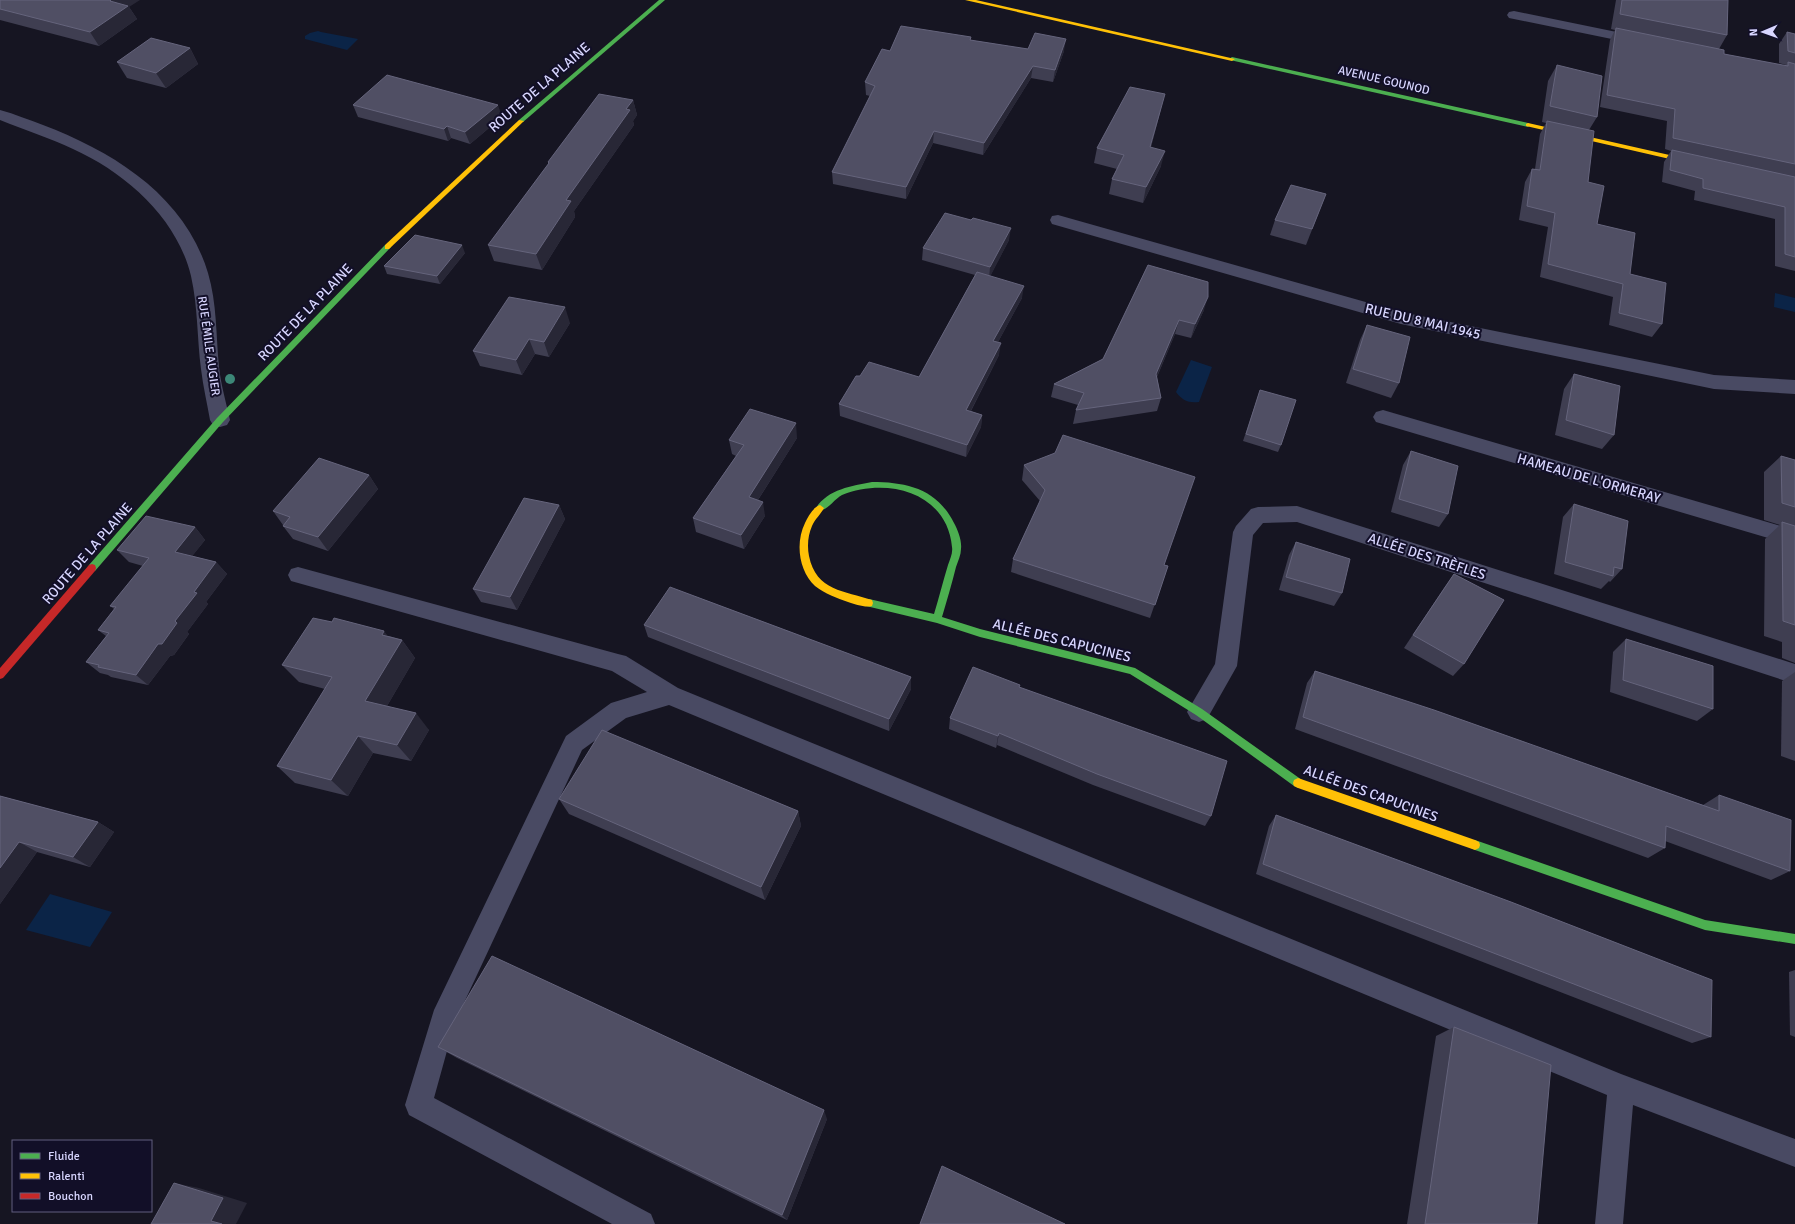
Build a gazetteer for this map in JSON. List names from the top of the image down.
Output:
{
  "streets": {
    "street": [
      "AVENUE GOUNOD",
      "ROUTE DE LA PLAINE",
      "RUE DU 8 MAI 1945",
      "RUE ÉMILE AUGIER",
      "HAMEAU DE L'ORMERAY",
      "ALLÉE DES TRÈFLES",
      "ALLÉE DES CAPUCINES"
    ]
  },
  "crossings": [
    ["ROUTE DE LA PLAINE", "RUE ÉMILE AUGIER"],
    ["ALLÉE DES TRÈFLES", "ALLÉE DES CAPUCINES"]
  ],
  "legend": ["Fluide", "Ralenti", "Bouchon"],
  "north": "left"
}
